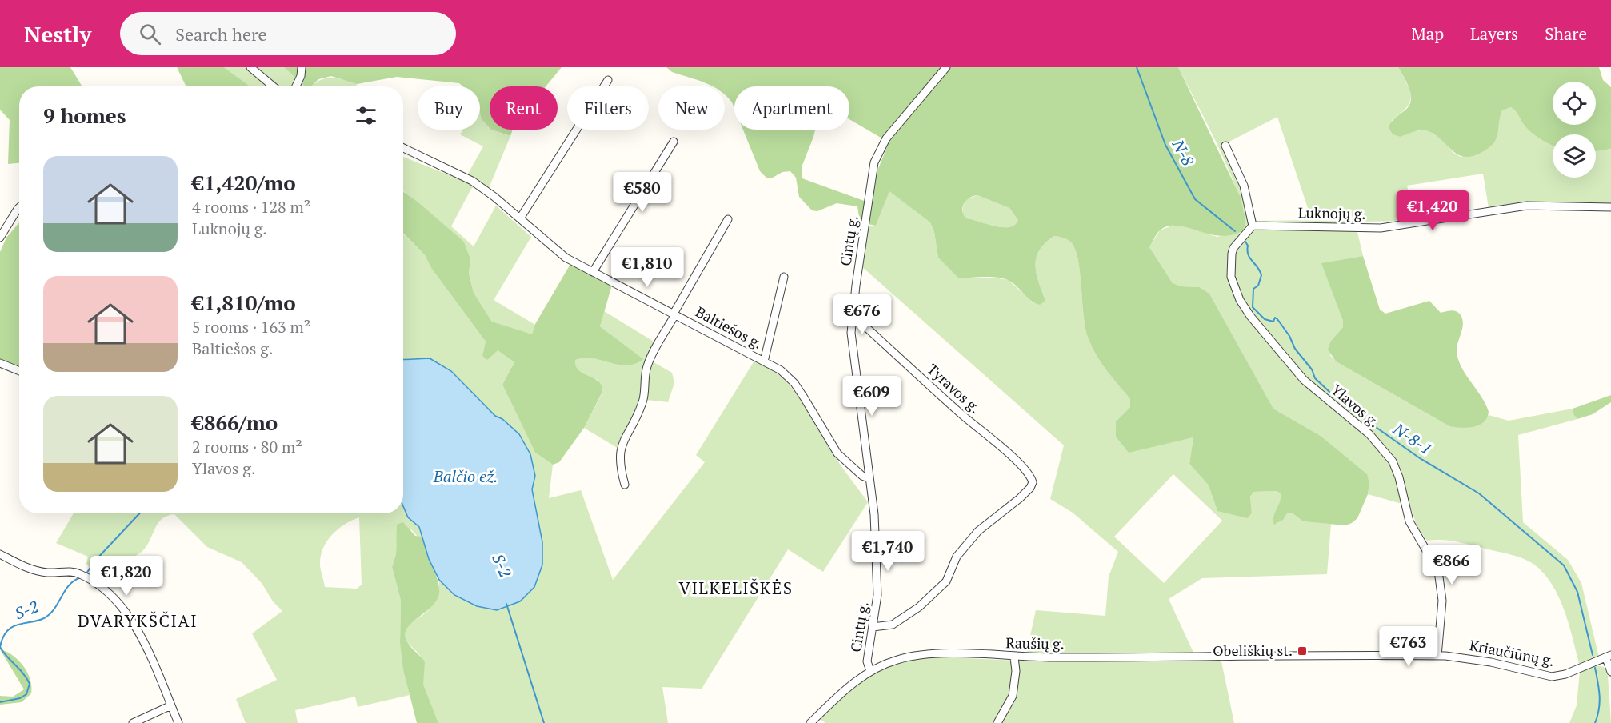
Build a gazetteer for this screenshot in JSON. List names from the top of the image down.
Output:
{
  "streets": {
    "street": [
      "Luknojų g.",
      "Cintų g.",
      "Baltiešos g.",
      "Tyravos g.",
      "Ylavos g.",
      "Raušių g.",
      "Kriaučiūnų g."
    ]
  },
  "crossings": [
    ["Luknojų g.", "Ylavos g."],
    ["Cintų g.", "Baltiešos g."],
    ["Cintų g.", "Tyravos g."],
    ["Cintų g.", "Raušių g."],
    ["Ylavos g.", "Kriaučiūnų g."],
    ["Raušių g.", "Kriaučiūnų g."]
  ],
  "districts": ["VILKELIŠKĖS", "DVARYKŠČIAI"],
  "water": [
    "N-8",
    "N-8-1",
    "Balčio ež.",
    "S-2"
  ],
  "places": {
    "transit": ["Obeliškių st."]
  },
  "page": {
    "header": "Nestly",
    "search": "Search here",
    "nav": ["Map", "Layers", "Share"],
    "chip": [
      "Buy",
      "Rent",
      "Filters",
      "New",
      "Apartment"
    ],
    "heading": "9 homes",
    "list": [
      {
        "name": "€1,420/mo",
        "note": "4 rooms · 128 m² · Luknojų g."
      },
      {
        "name": "€1,810/mo",
        "note": "5 rooms · 163 m² · Baltiešos g."
      },
      {
        "name": "€866/mo",
        "note": "2 rooms · 80 m² · Ylavos g."
      }
    ],
    "price": [
      "€580",
      "€1,420",
      "€1,810",
      "€676",
      "€609",
      "€1,740",
      "€866",
      "€1,820",
      "€763"
    ]
  }
}
